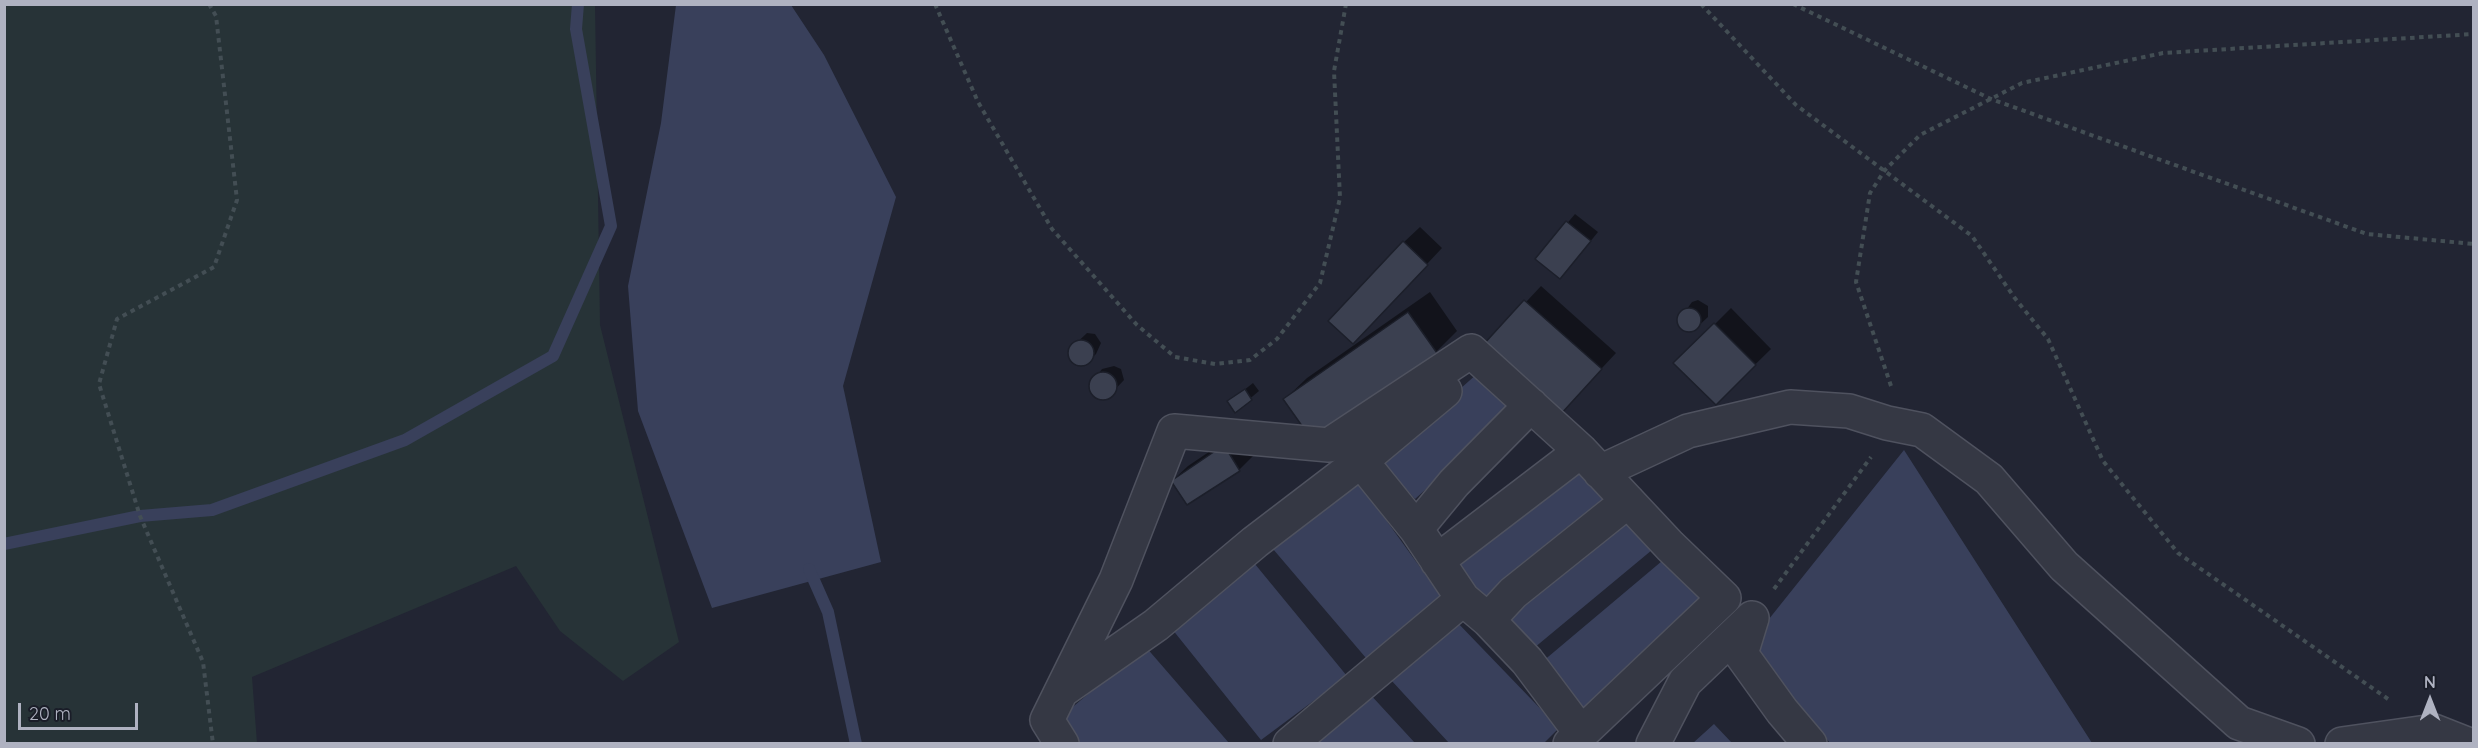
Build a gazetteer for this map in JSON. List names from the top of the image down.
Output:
{
  "scale_bar": "20 m",
  "north": "top"
}
